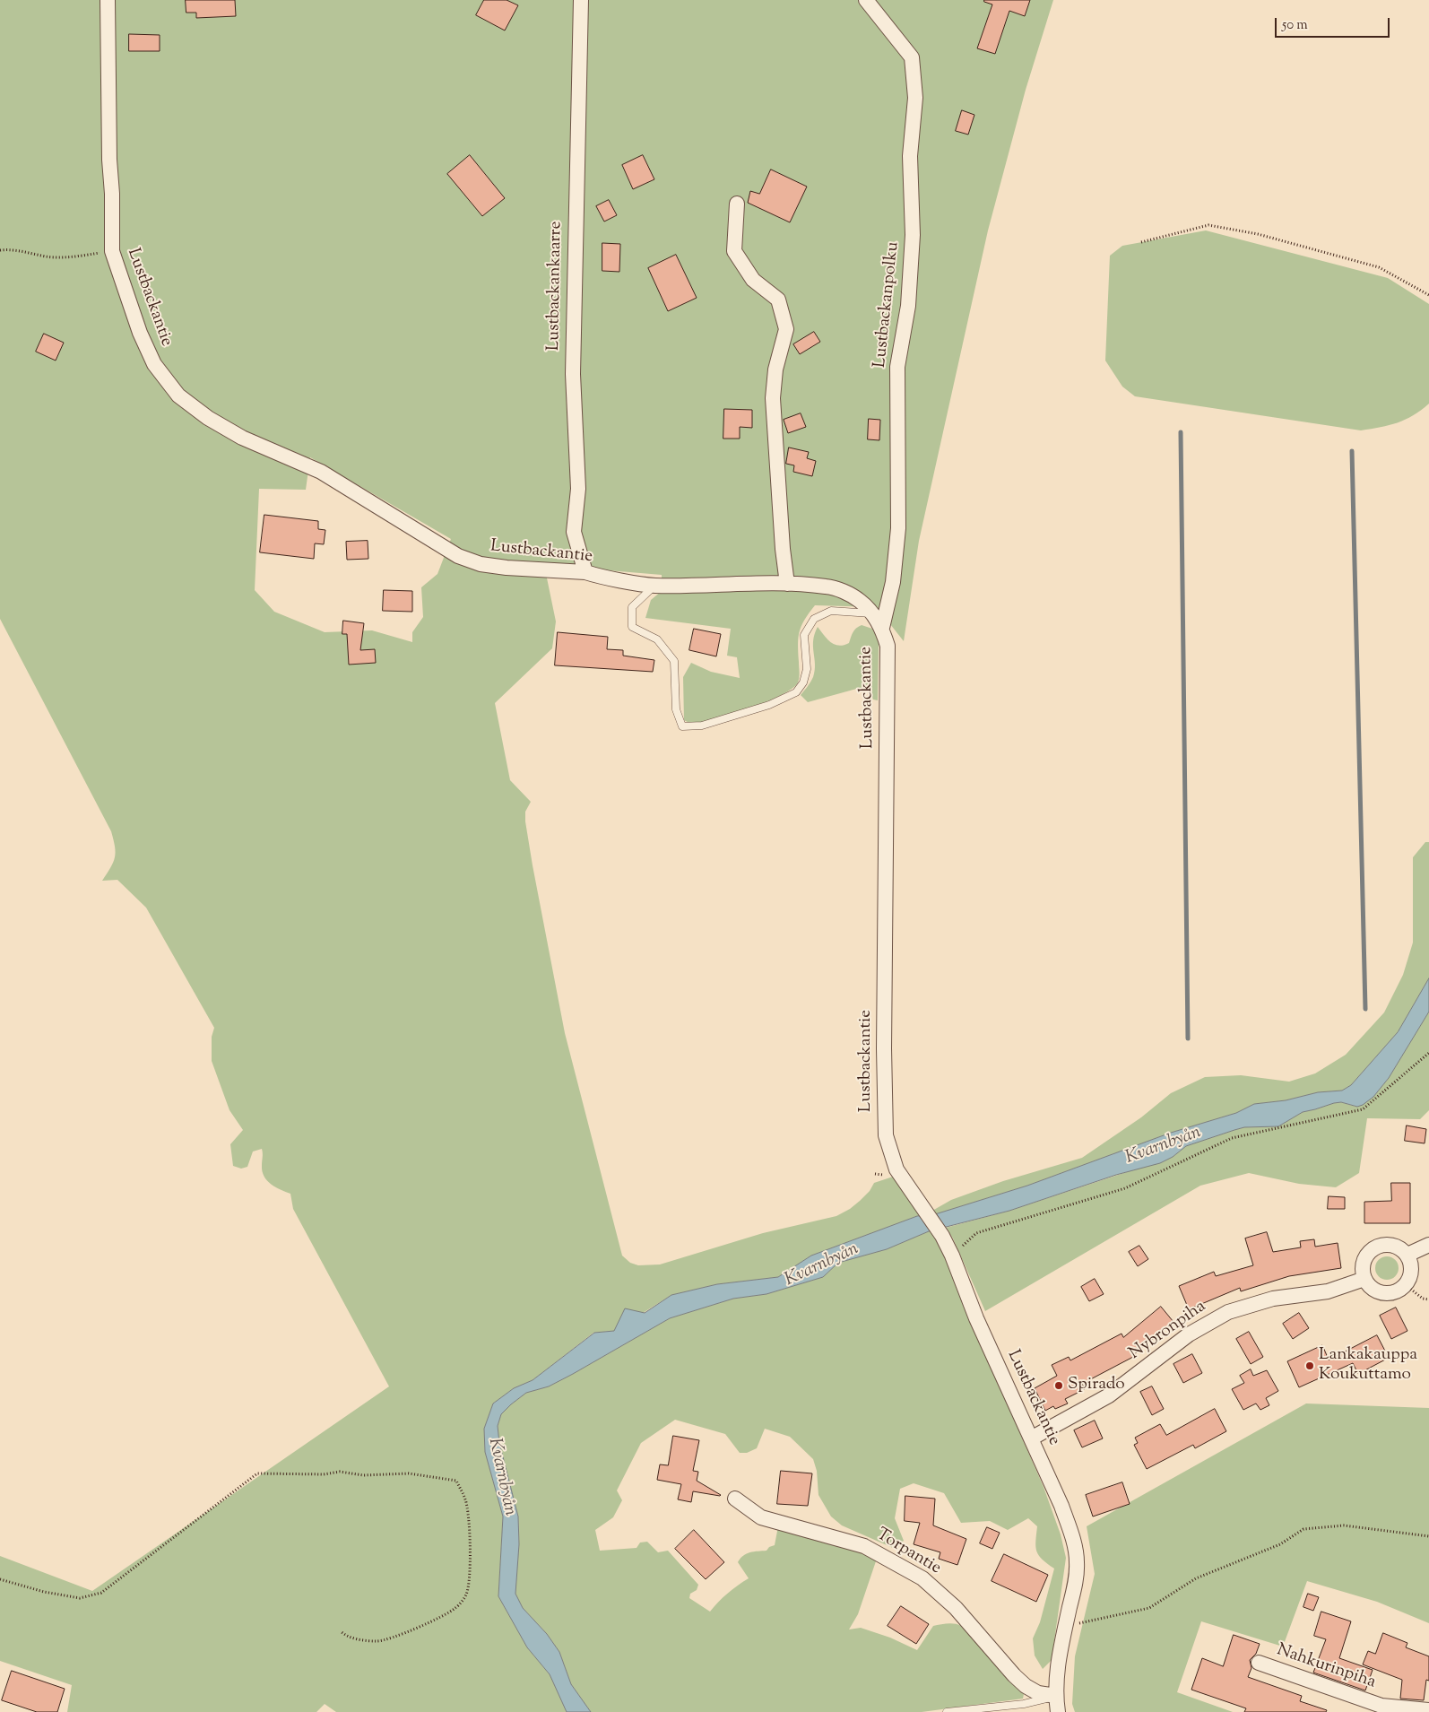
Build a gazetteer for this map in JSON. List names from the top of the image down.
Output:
{
  "streets": {
    "street": [
      "Lustbackankaarre",
      "Lustbackantie",
      "Lustbackanpolku",
      "Nybronpiha",
      "Torpantie",
      "Nahkurinpiha"
    ]
  },
  "crossings": [
    ["Lustbackankaarre", "Lustbackantie"],
    ["Lustbackantie", "Lustbackanpolku"],
    ["Lustbackantie", "Nybronpiha"],
    ["Lustbackantie", "Torpantie"]
  ],
  "water": ["Kvarnbyån"],
  "places": ["Lankakauppa Koukuttamo", "Spirado"],
  "scale_bar": "50 m"
}
